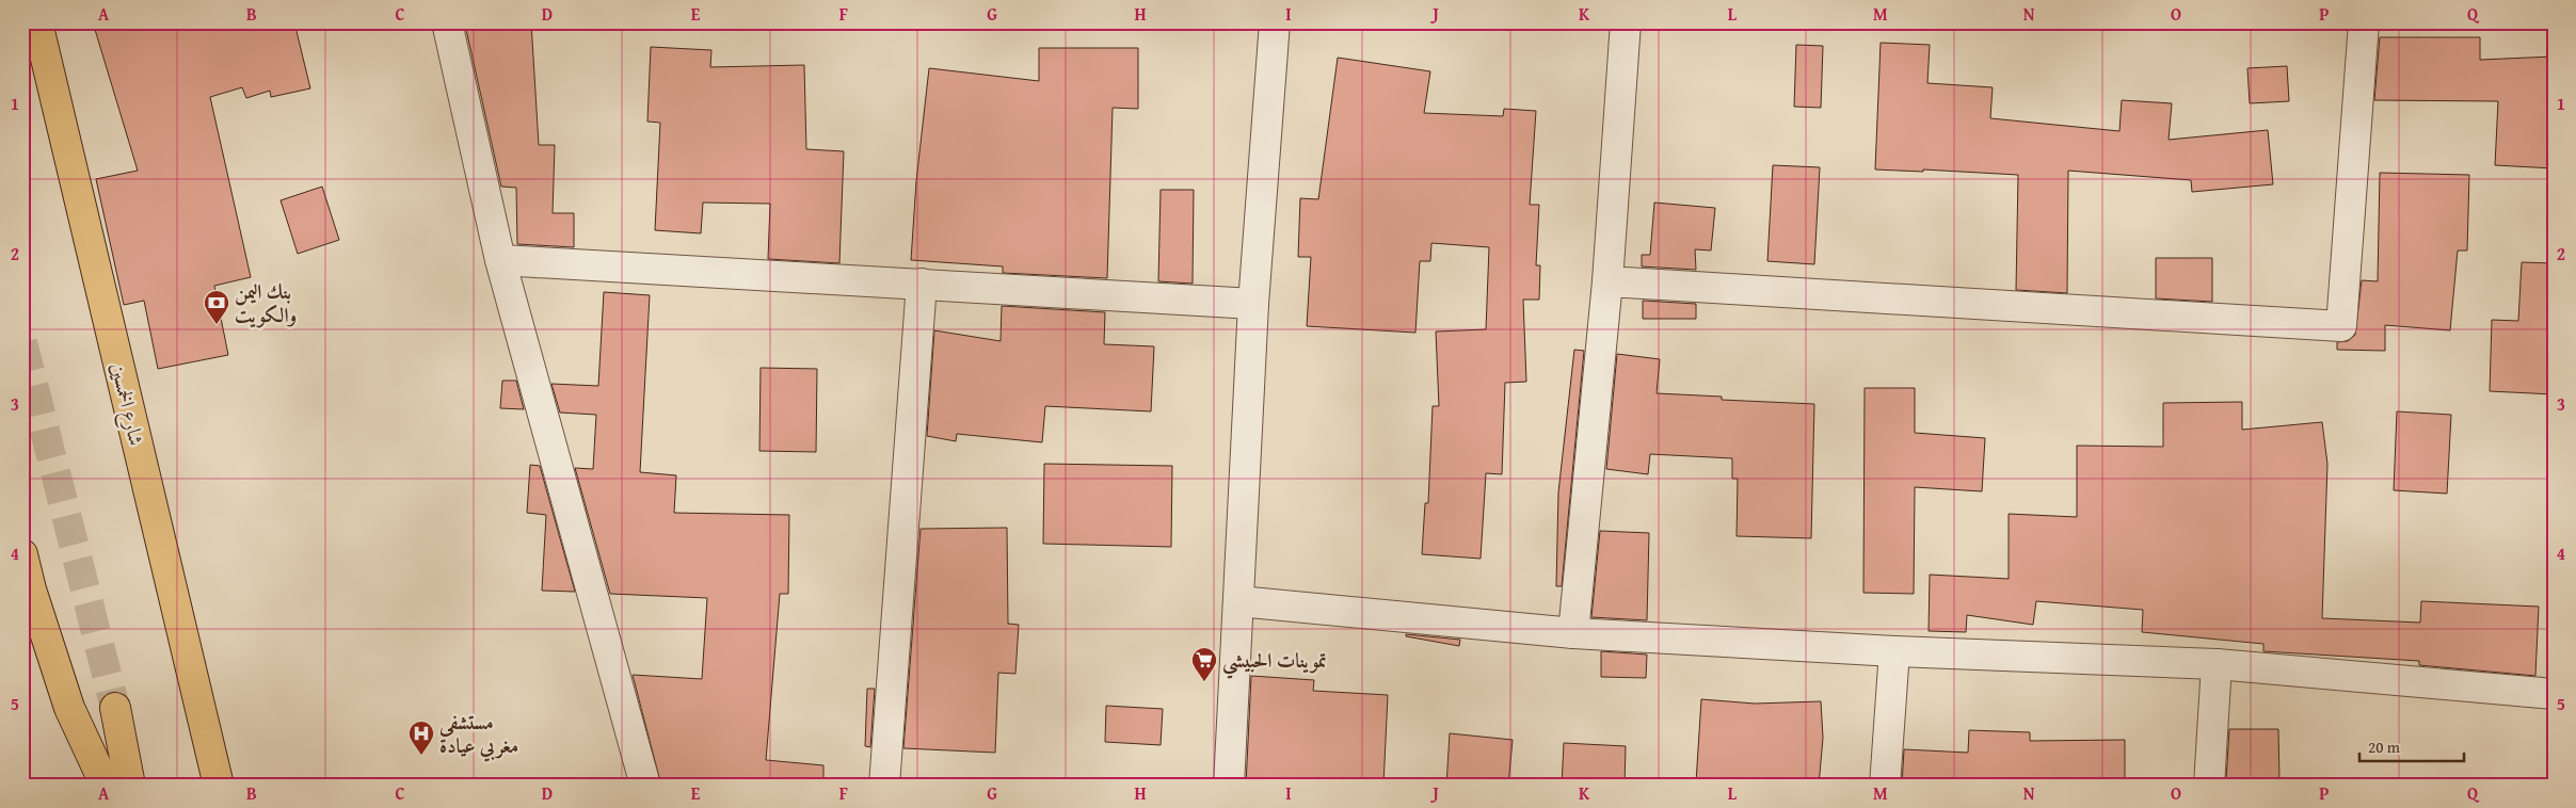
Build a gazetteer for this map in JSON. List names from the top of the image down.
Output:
{
  "streets": {
    "main road": ["شارع الخمسين"]
  },
  "places": {
    "bank": ["بنك اليمن والكويت"],
    "supermarket": ["تموينات الحبيشي"],
    "hospital": ["مستشفى مغربي عيادة"]
  },
  "scale_bar": "20 m",
  "grid": {
    "columns": [
      "A",
      "B",
      "C",
      "D",
      "E",
      "F",
      "G",
      "H",
      "I",
      "J",
      "K",
      "L",
      "M",
      "N",
      "O",
      "P",
      "Q"
    ],
    "rows": [
      "1",
      "2",
      "3",
      "4",
      "5"
    ]
  }
}
